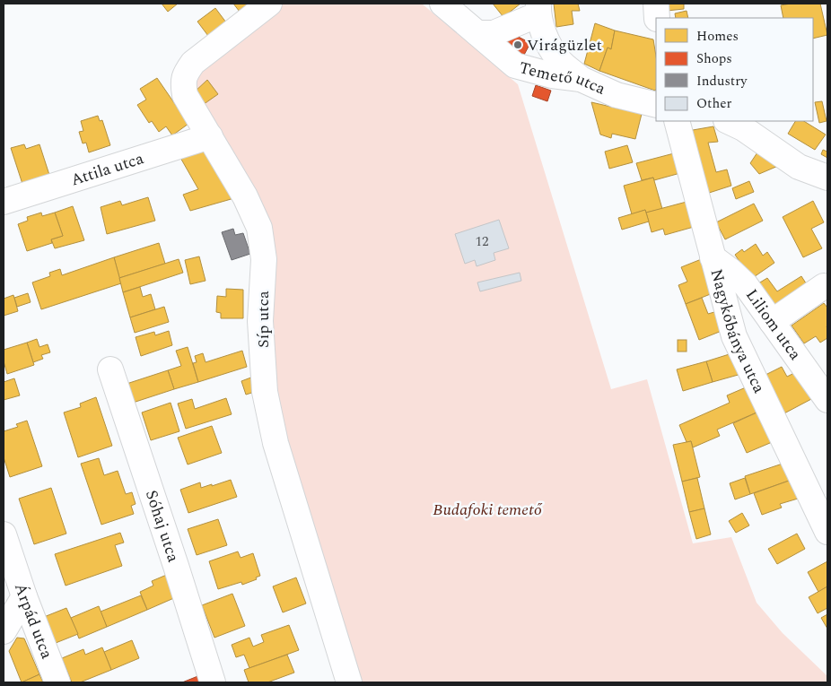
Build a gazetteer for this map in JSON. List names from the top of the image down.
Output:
{
  "streets": {
    "street": [
      "Temető utca",
      "Attila utca",
      "Síp utca",
      "Liliom utca",
      "Nagykőbánya utca",
      "Sóhaj utca",
      "Árpád utca"
    ]
  },
  "crossings": [
    ["Attila utca", "Síp utca"],
    ["Liliom utca", "Nagykőbánya utca"]
  ],
  "parks": ["Budafoki temető"],
  "places": ["Virágüzlet"],
  "house_numbers": ["12"],
  "legend": [
    "Homes",
    "Shops",
    "Industry",
    "Other"
  ]
}
